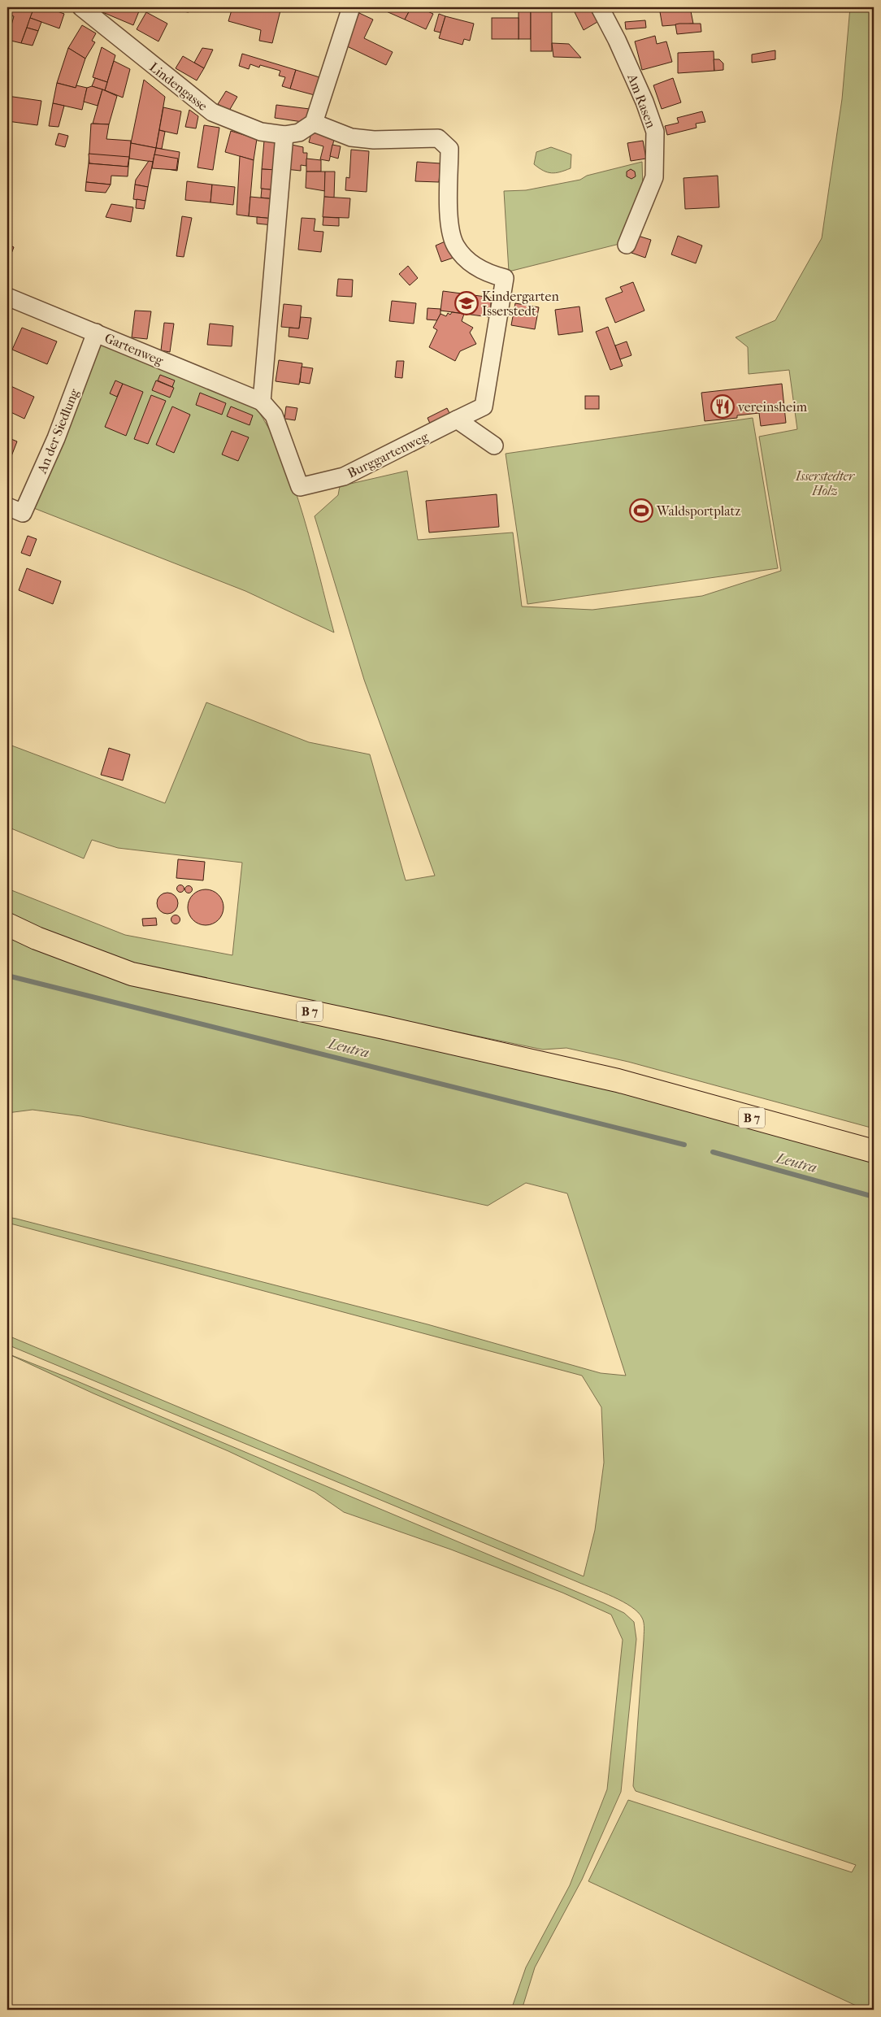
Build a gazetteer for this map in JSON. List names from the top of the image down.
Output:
{
  "streets": {
    "main road": ["B 7"],
    "street": [
      "Lindengasse",
      "Am Rasen",
      "Gartenweg",
      "An der Siedlung",
      "Burggartenweg"
    ]
  },
  "crossings": [
    ["Lindengasse", "Burggartenweg"],
    ["Gartenweg", "An der Siedlung"],
    ["Gartenweg", "Burggartenweg"]
  ],
  "water": ["Leutra"],
  "parks": ["Isserstedter Holz"],
  "places": {
    "school or university": ["Kindergarten Isserstedt"],
    "restaurant": ["vereinsheim"],
    "sports": ["Waldsportplatz"]
  }
}
